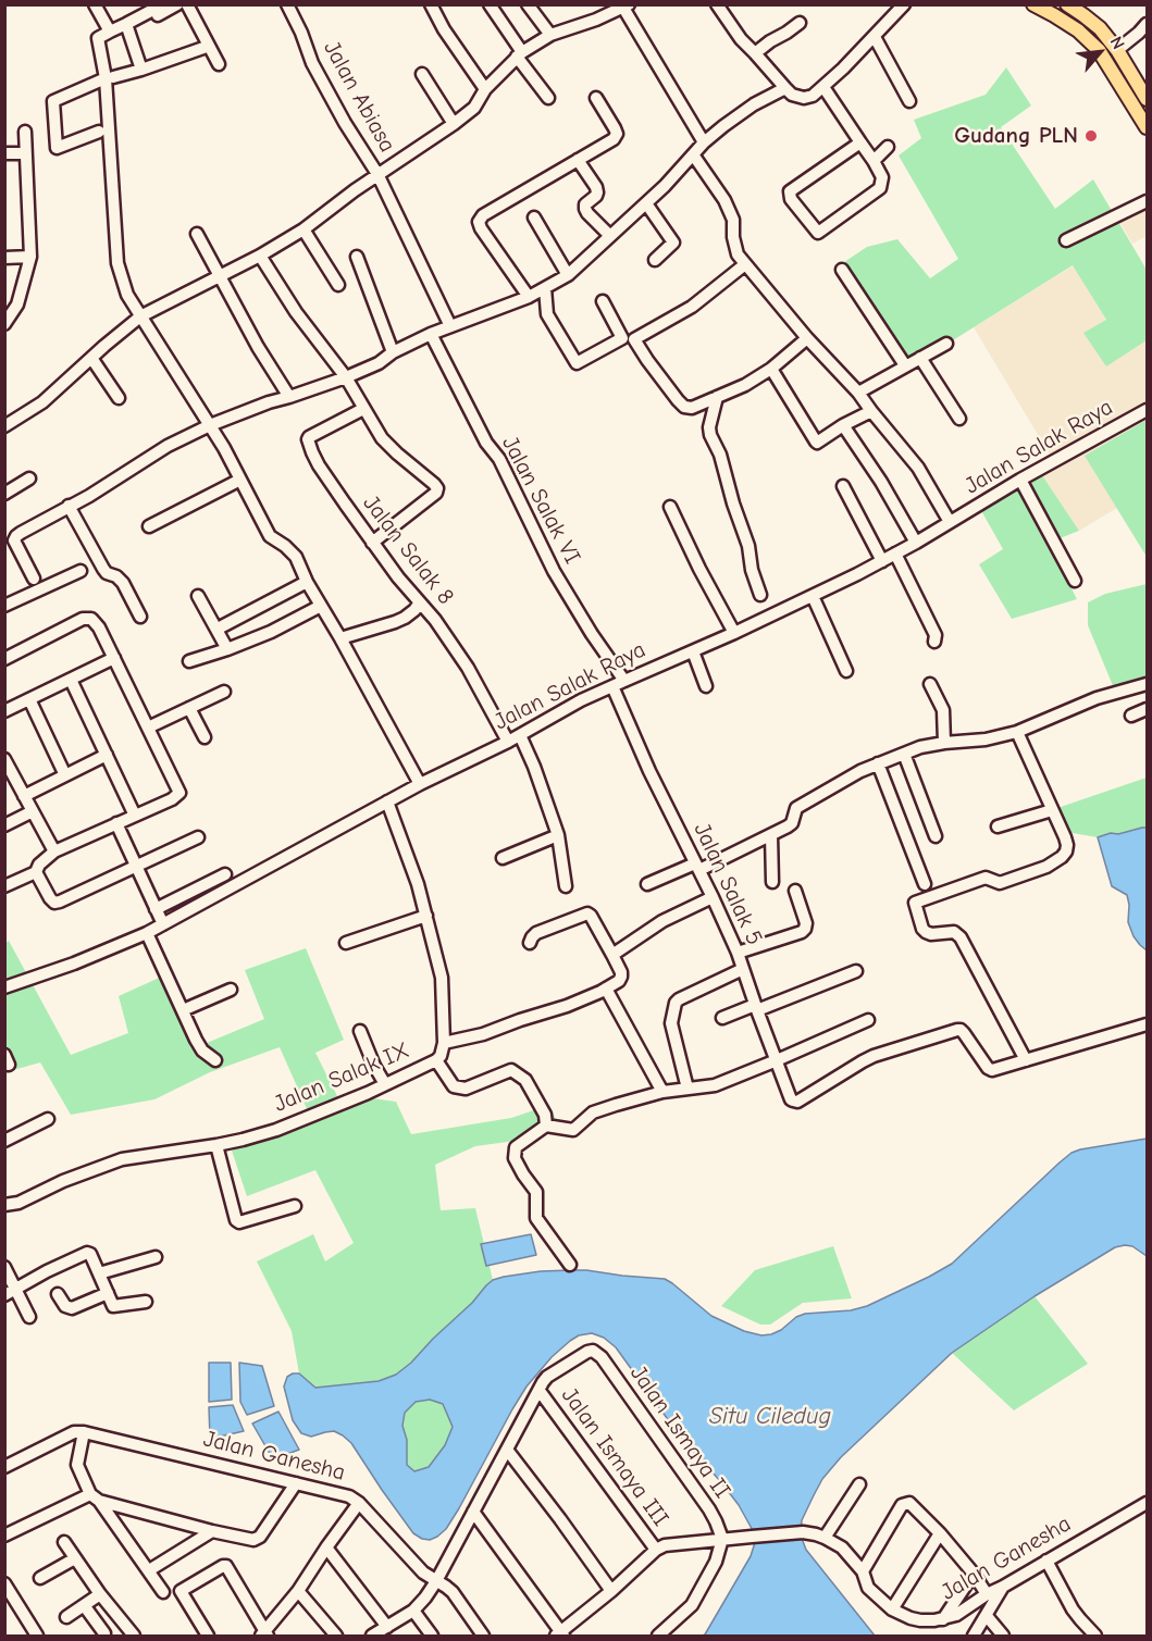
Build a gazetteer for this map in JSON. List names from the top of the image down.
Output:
{
  "streets": {
    "street": [
      "Jalan Abiasa",
      "Jalan Salak Raya",
      "Jalan Salak VI",
      "Jalan Salak 8",
      "Jalan Salak 5",
      "Jalan Salak IX",
      "Jalan Ismaya II",
      "Jalan Ganesha",
      "Jalan Ismaya III"
    ]
  },
  "crossings": [
    ["Jalan Salak Raya", "Jalan Salak VI"],
    ["Jalan Salak Raya", "Jalan Salak 8"],
    ["Jalan Salak Raya", "Jalan Salak 5"],
    ["Jalan Salak Raya", "Jalan Salak IX"],
    ["Jalan Ismaya II", "Jalan Ganesha"],
    ["Jalan Ismaya II", "Jalan Ismaya III"],
    ["Jalan Ganesha", "Jalan Ismaya III"]
  ],
  "water": ["Situ Ciledug"],
  "places": ["Gudang PLN"],
  "north": "top right"
}
